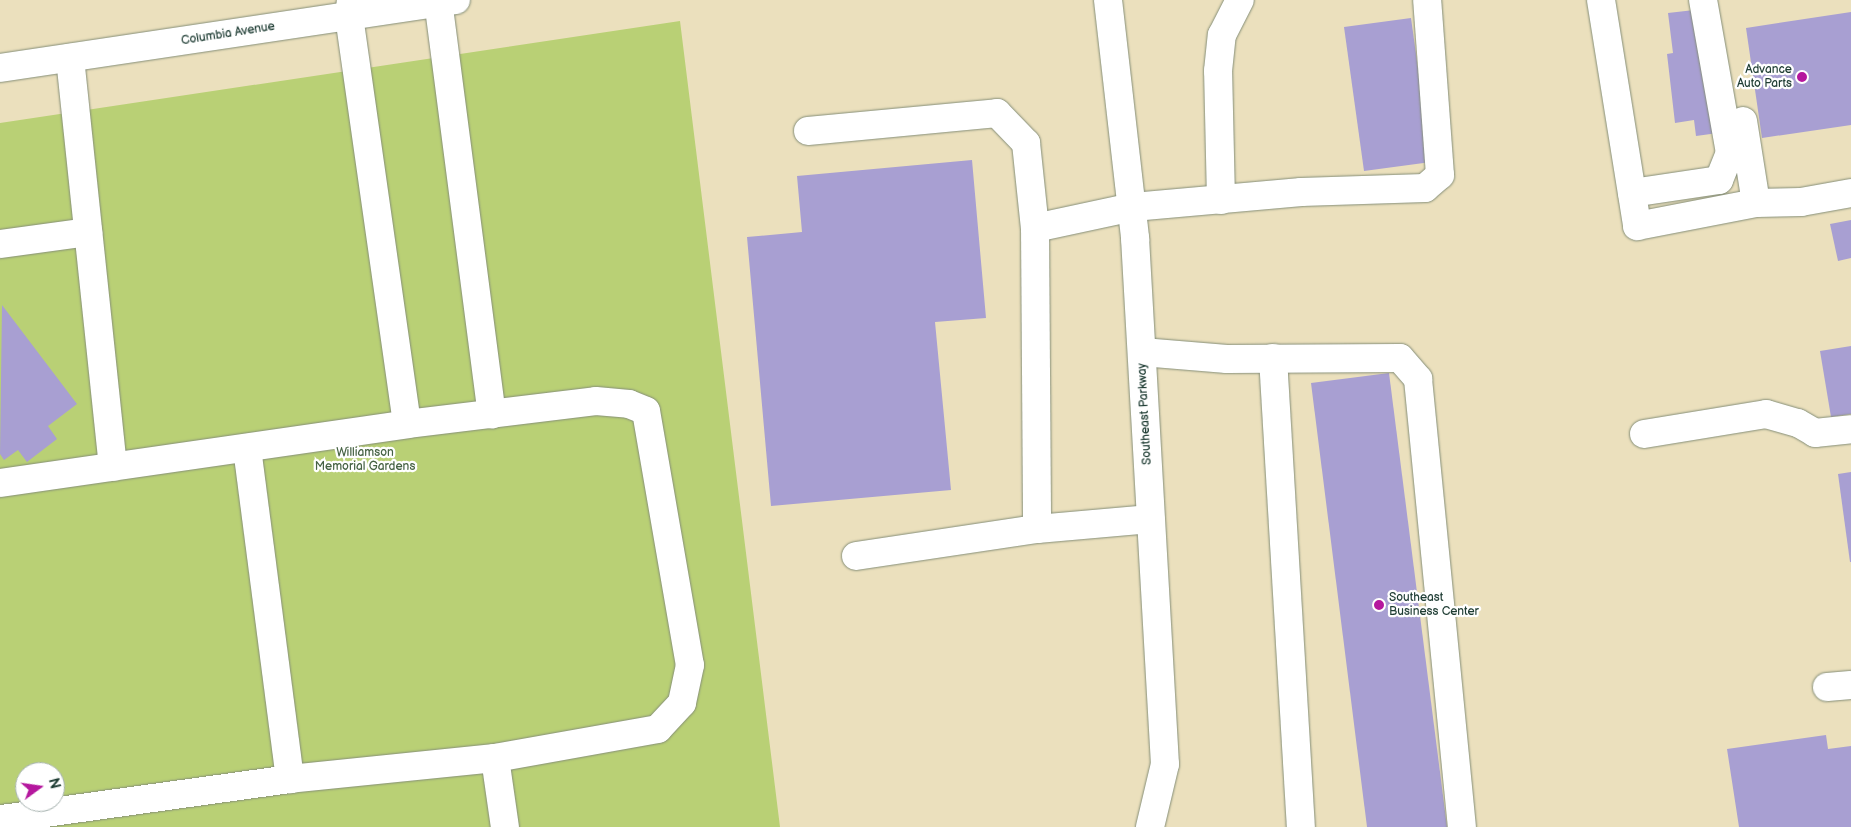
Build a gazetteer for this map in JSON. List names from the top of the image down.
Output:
{
  "streets": {
    "street": ["Columbia Avenue", "Southeast Parkway"]
  },
  "parks": ["Williamson Memorial Gardens"],
  "places": ["Advance Auto Parts", "Southeast Business Center"],
  "north": "right"
}
